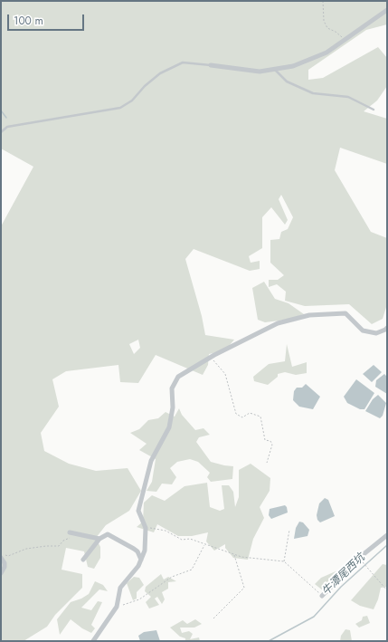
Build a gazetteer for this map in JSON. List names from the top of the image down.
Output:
{
  "water": ["牛潭尾西坑"],
  "scale_bar": "100 m"
}
